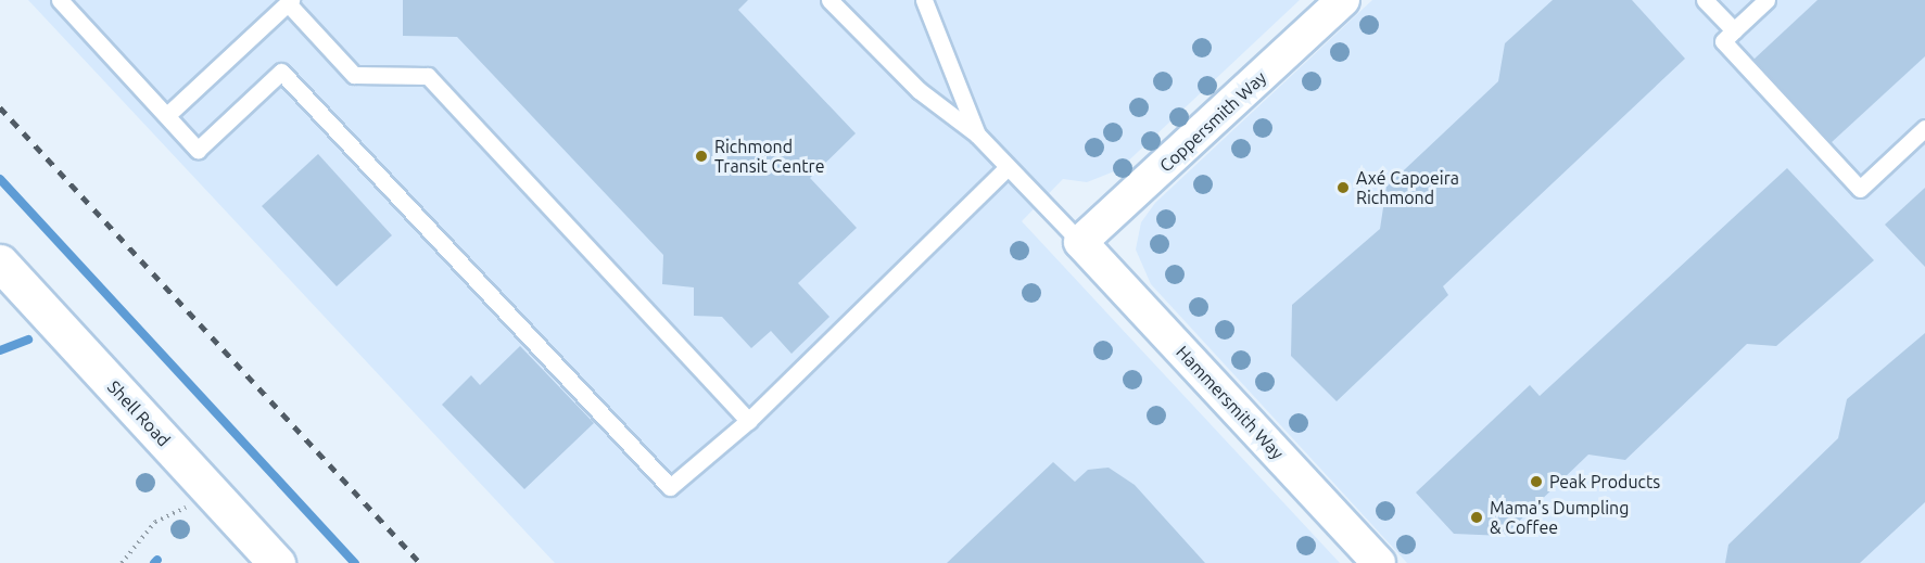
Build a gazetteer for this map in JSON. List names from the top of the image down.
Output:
{
  "streets": {
    "street": ["Coppersmith Way", "Hammersmith Way", "Shell Road"]
  },
  "crossings": [
    ["Coppersmith Way", "Hammersmith Way"]
  ],
  "places": [
    "Richmond Transit Centre",
    "Axé Capoeira Richmond",
    "Peak Products",
    "Mama's Dumpling & Coffee"
  ]
}
